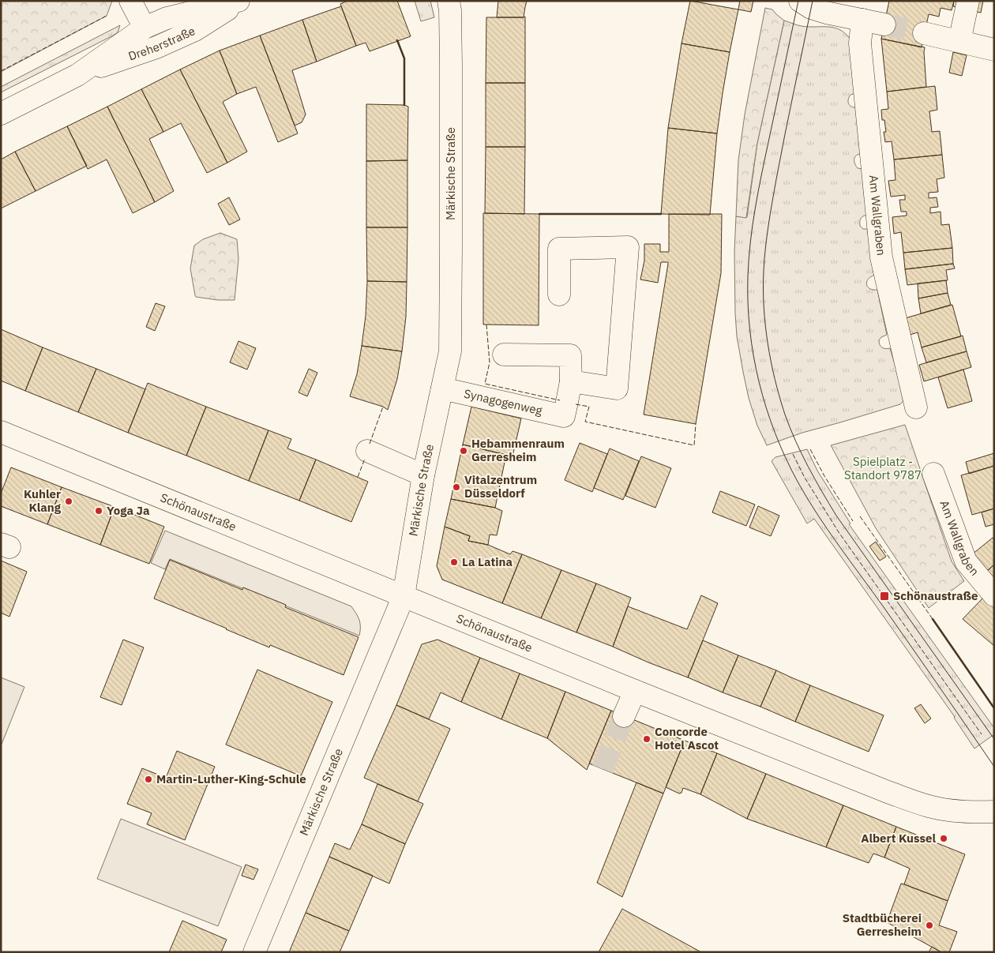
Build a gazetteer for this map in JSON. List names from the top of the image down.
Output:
{
  "streets": {
    "street": [
      "Dreherstraße",
      "Märkische Straße",
      "Am Wallgraben",
      "Synagogenweg",
      "Schönaustraße"
    ]
  },
  "crossings": [
    ["Märkische Straße", "Synagogenweg"],
    ["Märkische Straße", "Schönaustraße"]
  ],
  "parks": ["Spielplatz - Standort 9787"],
  "places": {
    "other": [
      "Hebammenraum Gerresheim",
      "Vitalzentrum Düsseldorf",
      "Kuhler Klang",
      "Yoga Ja",
      "La Latina",
      "Concorde Hotel Ascot",
      "Martin-Luther-King-Schule",
      "Albert Kussel",
      "Stadtbücherei Gerresheim"
    ],
    "transit": ["Schönaustraße"]
  }
}
